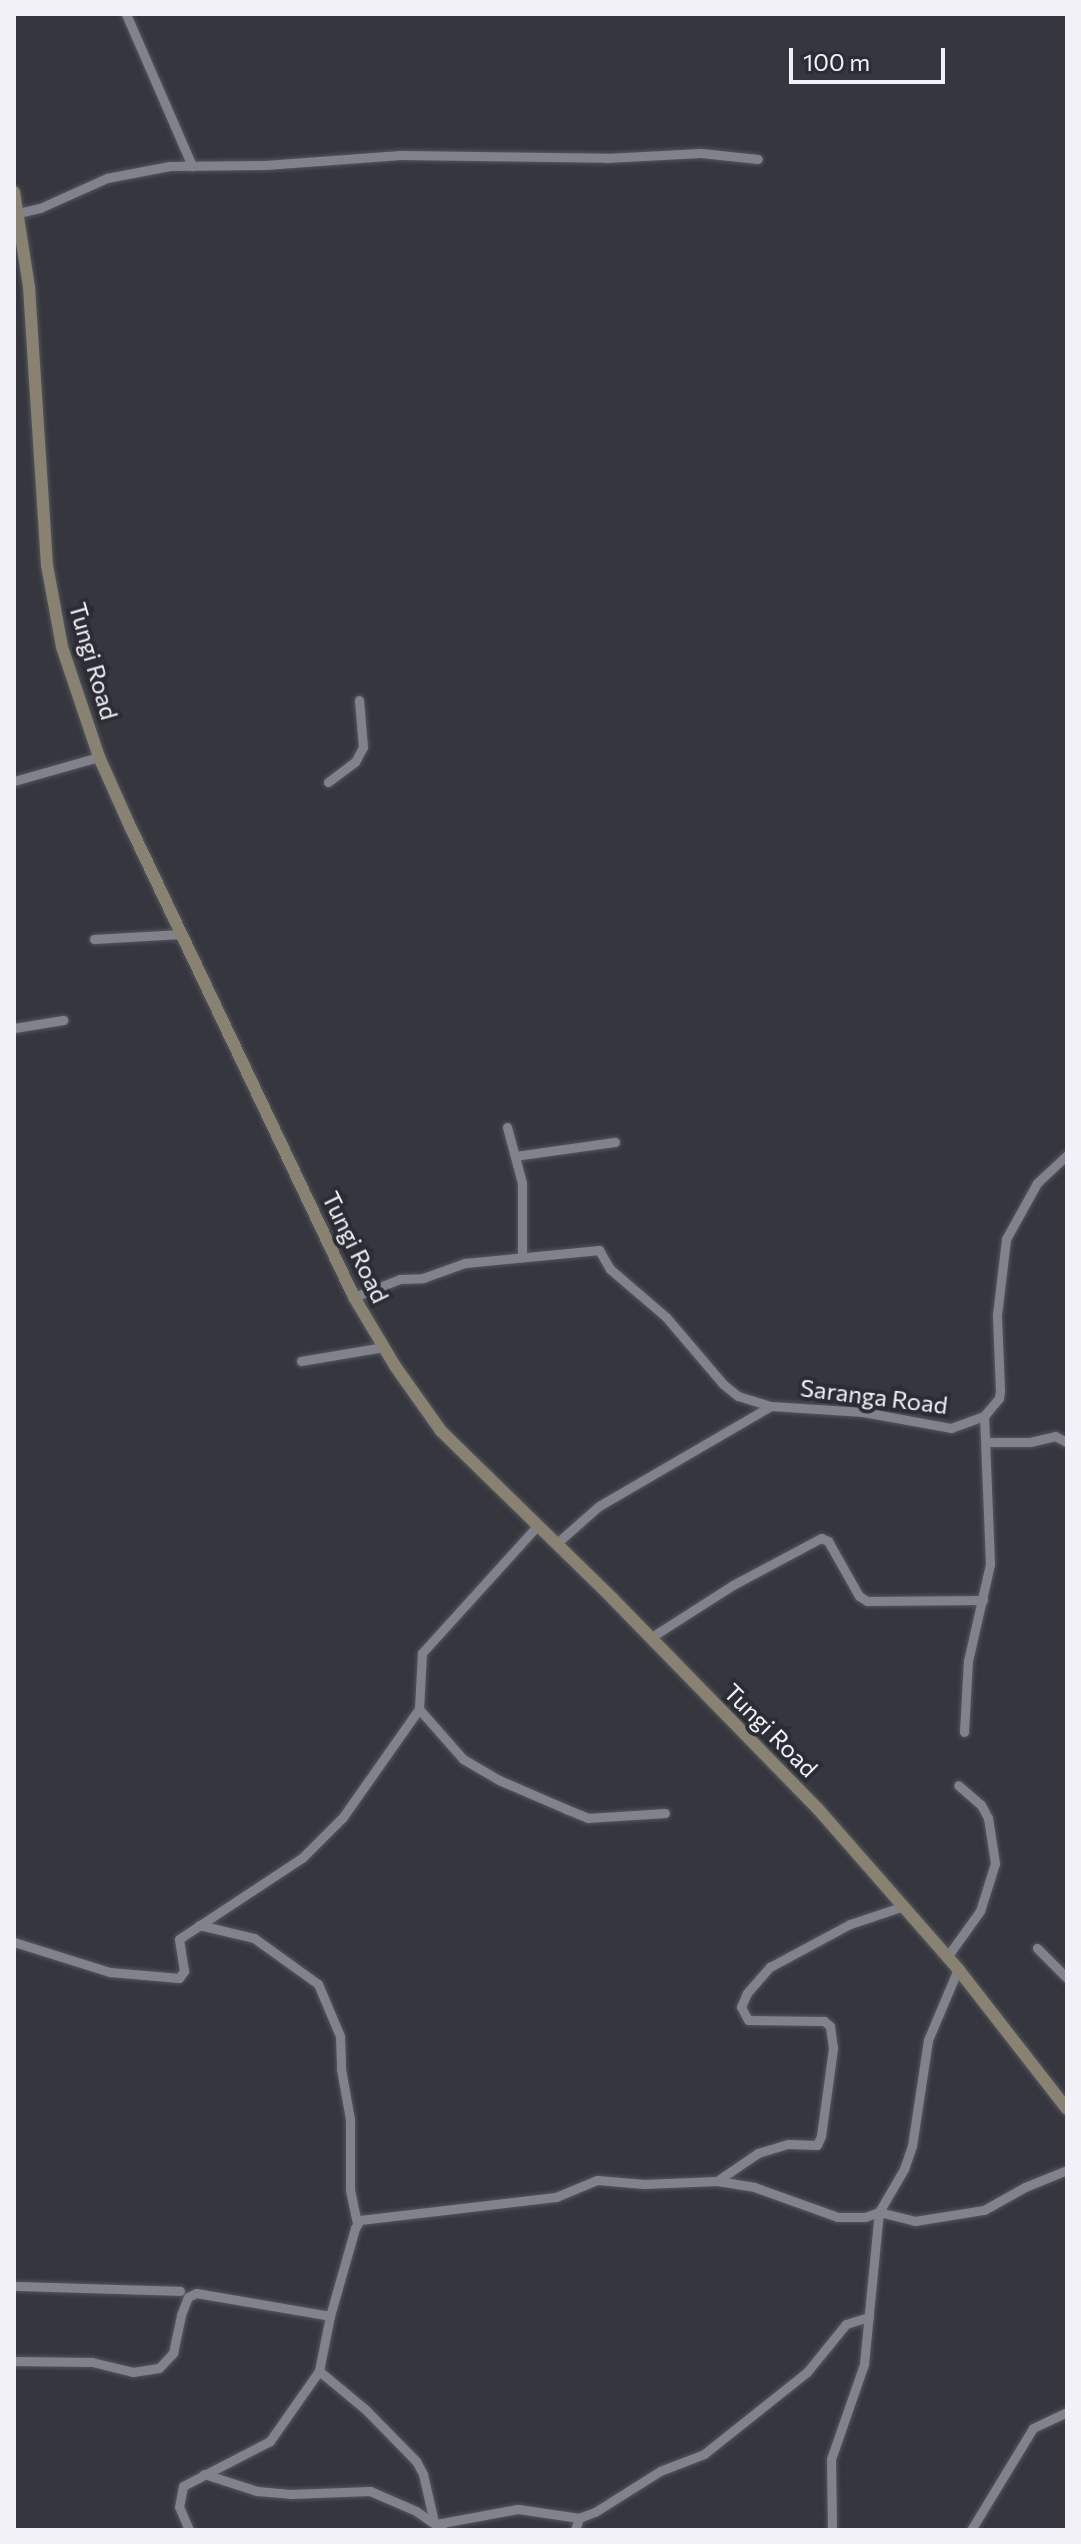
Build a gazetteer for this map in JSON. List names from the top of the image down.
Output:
{
  "streets": {
    "main road": ["Tungi Road"],
    "street": ["Saranga Road"]
  },
  "crossings": [
    ["Tungi Road", "Saranga Road"]
  ],
  "scale_bar": "100 m"
}
